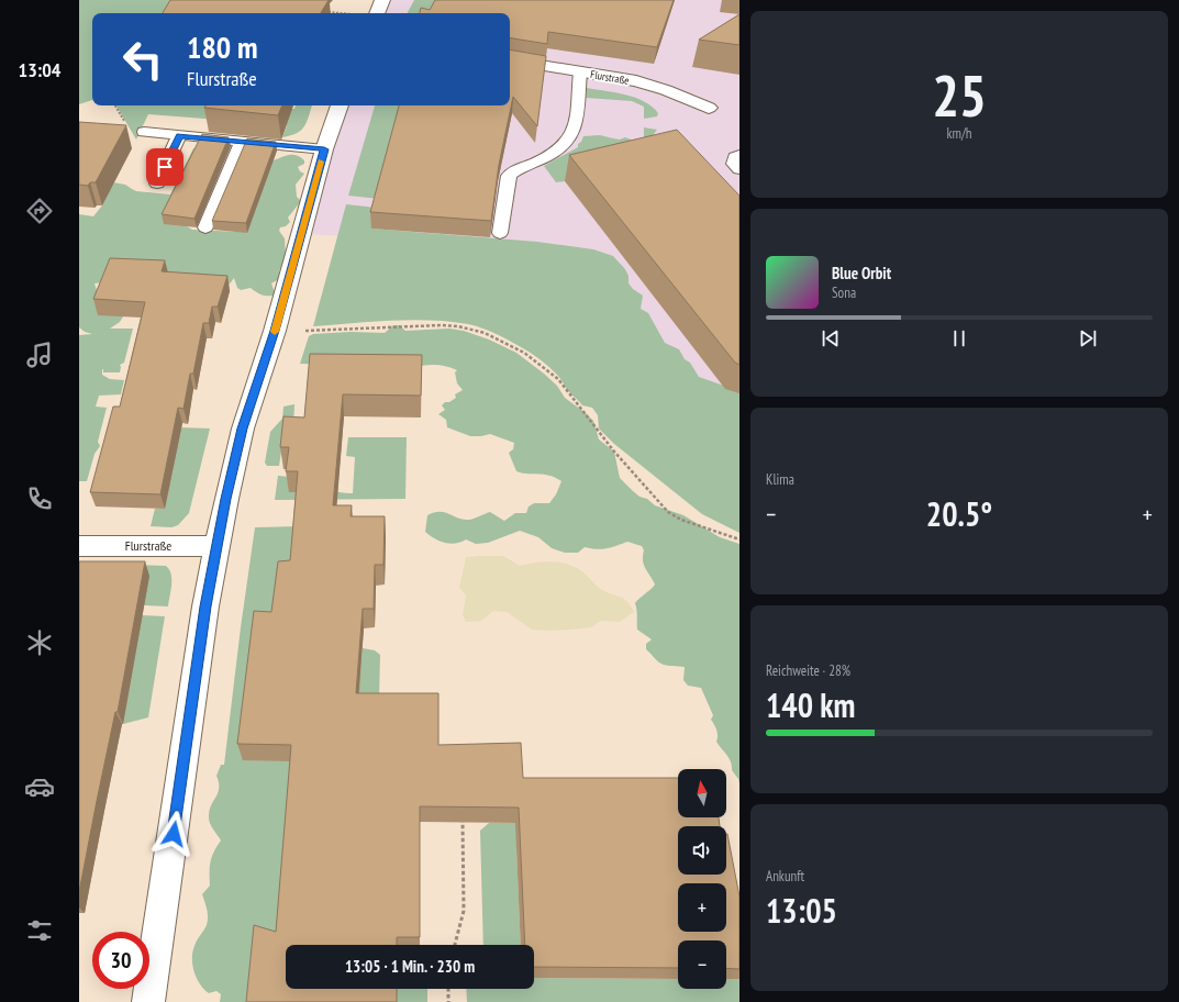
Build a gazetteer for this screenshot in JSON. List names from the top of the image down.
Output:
{
  "streets": {
    "street": ["Flurstraße"]
  },
  "north": "top",
  "page": {
    "tabs": "13:04",
    "tile": [
      ["25", "km/h"],
      "Klima",
      ["Reichweite · 28%", "140 km"],
      ["Ankunft", "13:05"]
    ],
    "turn": ["180 m", "Flurstraße"],
    "song": ["Blue Orbit", "Sona"],
    "heat": ["−", "20.5°", "+"],
    "map_buttons": ["+", "−"],
    "limit": "30",
    "trip": "13:05 · 1 Min. · 230 m"
  }
}
